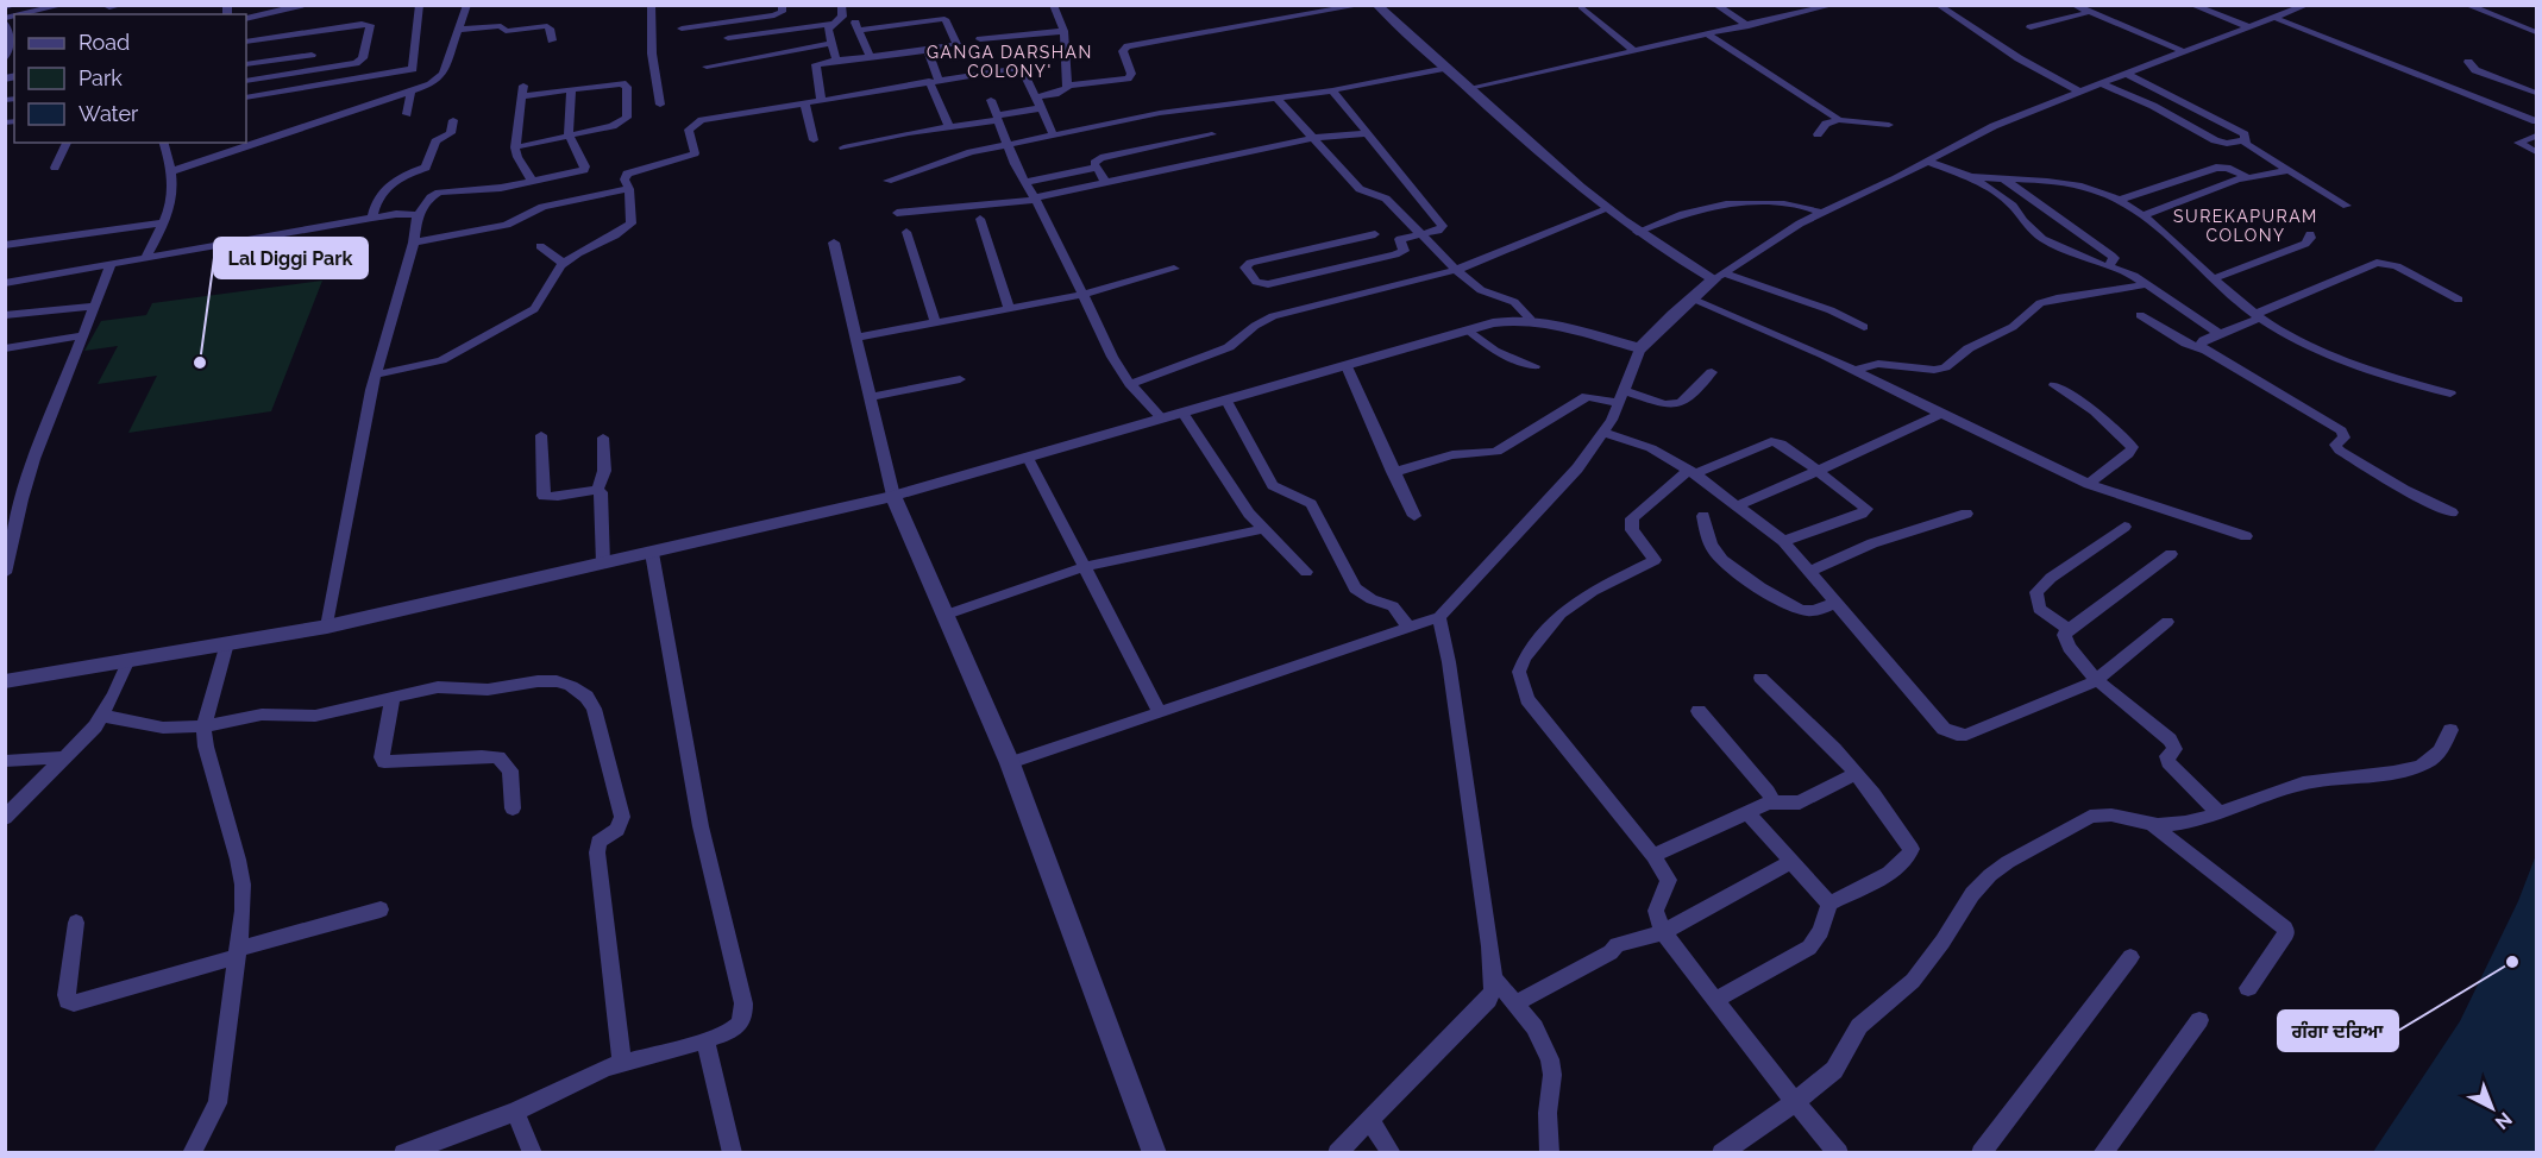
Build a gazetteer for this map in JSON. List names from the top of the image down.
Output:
{
  "districts": ["GANGA DARSHAN COLONY'", "SUREKAPURAM COLONY"],
  "places": ["Lal Diggi Park", "ਗੰਗਾ ਦਰਿਆ"],
  "legend": ["Road", "Park", "Water"],
  "north": "bottom right"
}
